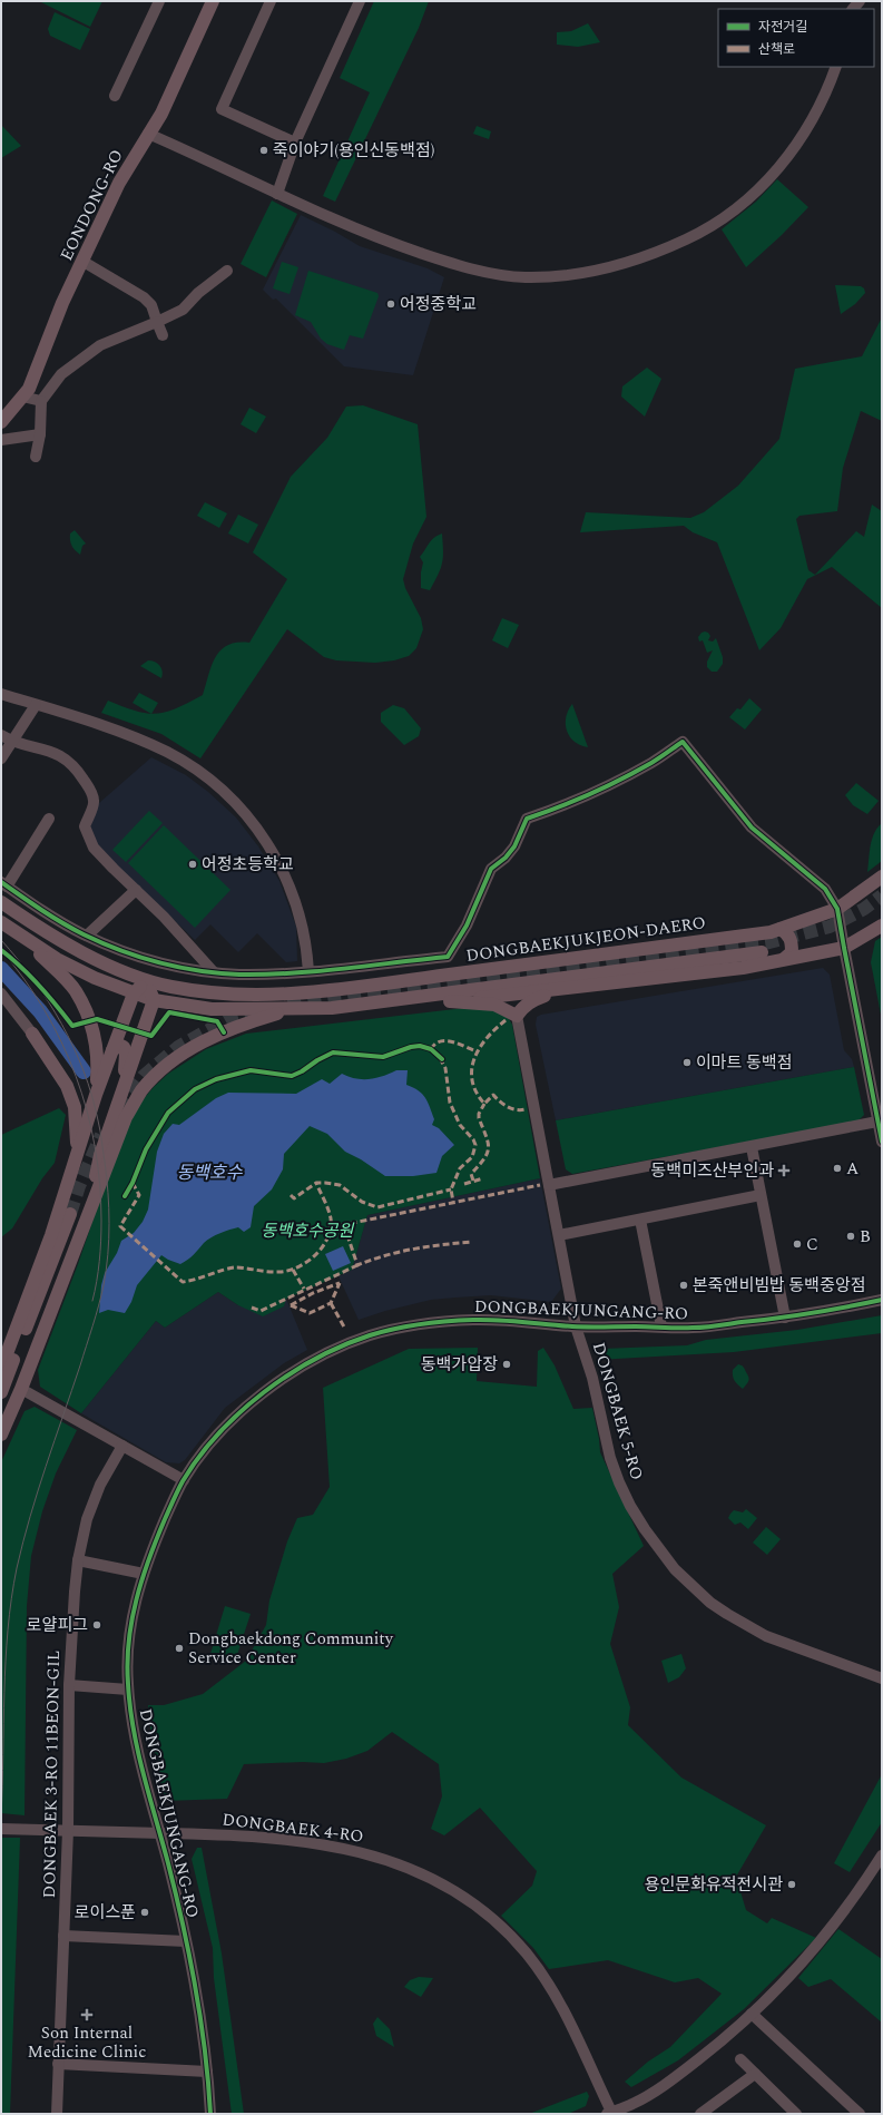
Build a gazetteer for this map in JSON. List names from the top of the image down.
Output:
{
  "streets": {
    "main road": ["EONDONG-RO", "DONGBAEKJUKJEON-DAERO"],
    "street": [
      "DONGBAEKJUNGANG-RO",
      "DONGBAEK 5-RO",
      "DONGBAEK 3-RO 11BEON-GIL",
      "DONGBAEK 4-RO"
    ]
  },
  "crossings": [
    ["DONGBAEKJUNGANG-RO", "DONGBAEK 5-RO"],
    ["DONGBAEKJUNGANG-RO", "DONGBAEK 4-RO"],
    ["DONGBAEK 3-RO 11BEON-GIL", "DONGBAEK 4-RO"]
  ],
  "water": ["동백호수"],
  "parks": ["동백호수공원"],
  "places": {
    "other": [
      "죽이야기(용인신동백점)",
      "어정중학교",
      "어정초등학교",
      "이마트 동백점",
      "A",
      "B",
      "C",
      "본죽앤비빔밥 동백중앙점",
      "동백가압장",
      "로얄피그",
      "Dongbaekdong Community Service Center",
      "용인문화유적전시관",
      "로이스푼"
    ],
    "health": ["동백미즈산부인과", "Son Internal Medicine Clinic"]
  },
  "legend": ["자전거길", "산책로"]
}
